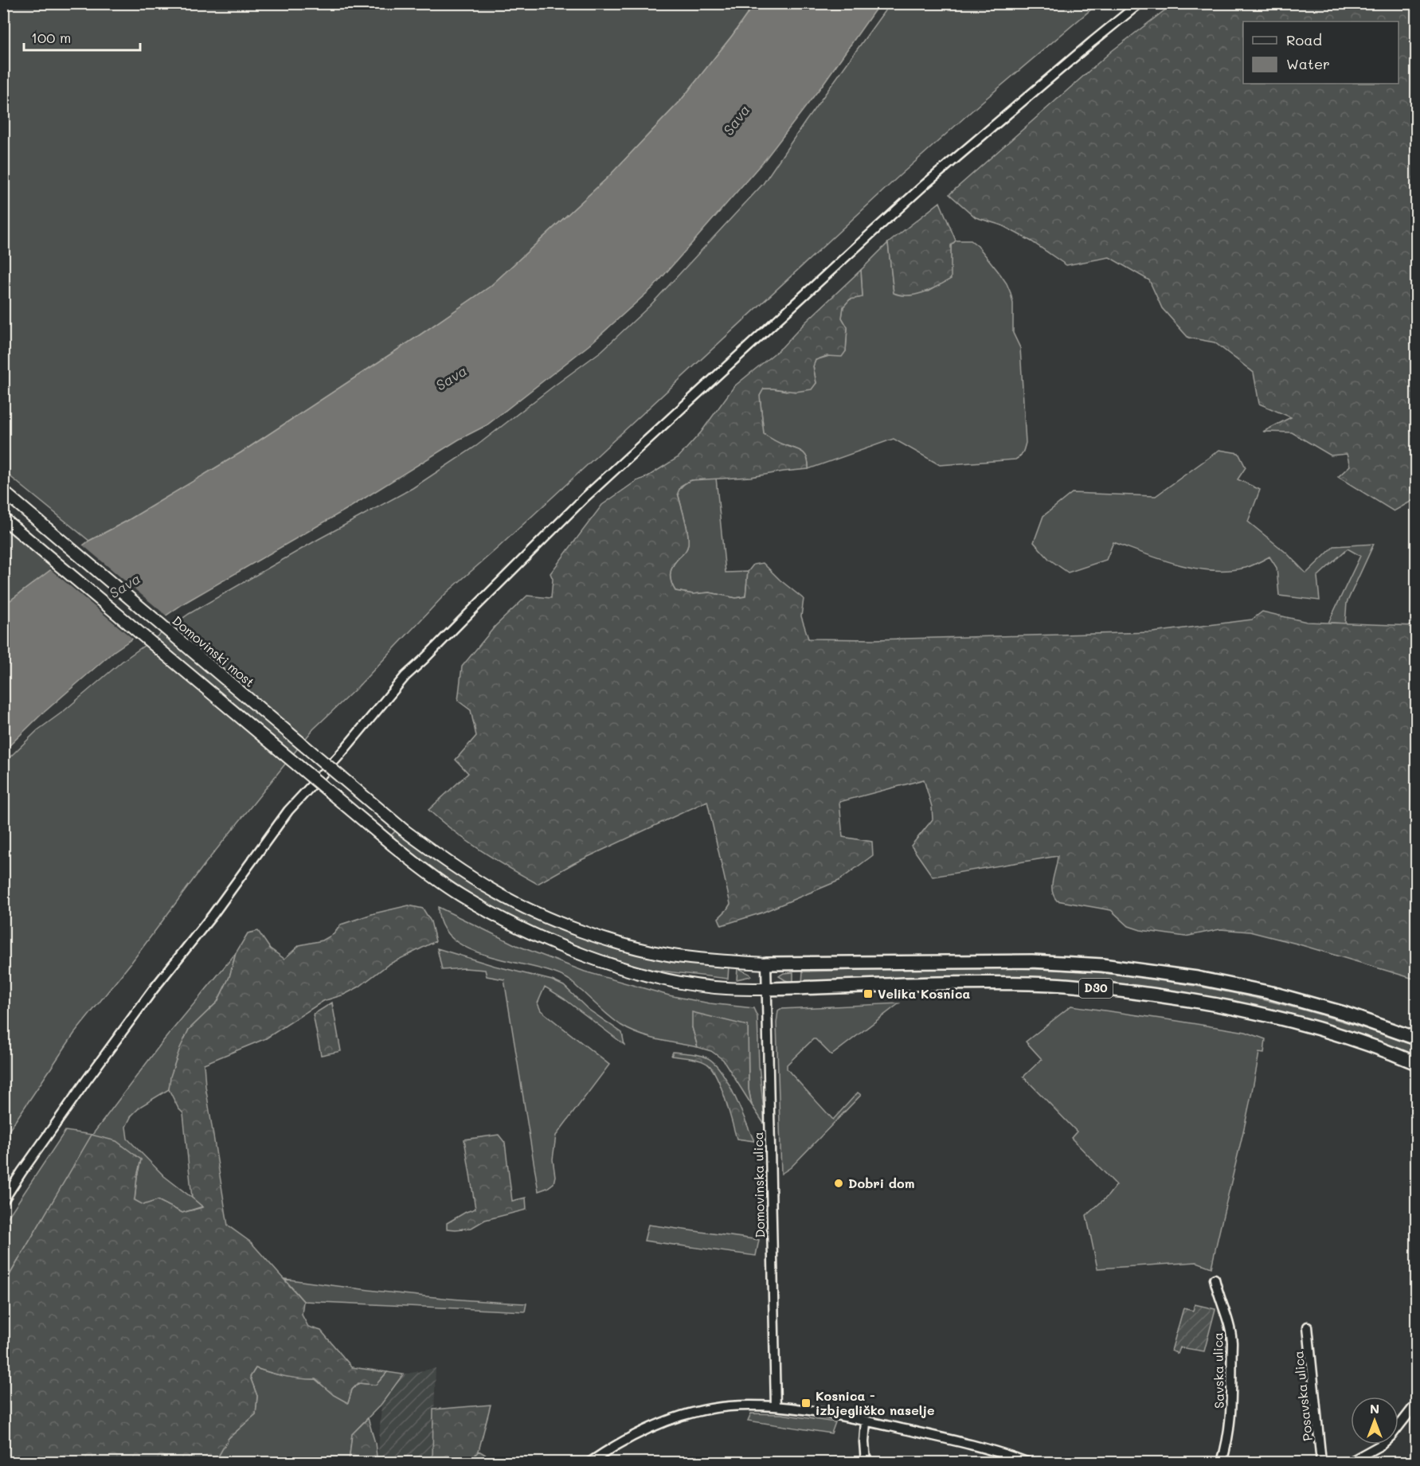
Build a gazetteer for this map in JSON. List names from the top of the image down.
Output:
{
  "streets": {
    "highway": ["D30"],
    "main road": ["Domovinski most"],
    "street": ["Domovinska ulica", "Savska ulica", "Posavska ulica"]
  },
  "crossings": [
    ["Domovinski most", "D30"],
    ["Domovinski most", "Domovinska ulica"],
    ["D30", "Domovinska ulica"]
  ],
  "water": ["Sava"],
  "places": {
    "transit": ["Velika Kosnica", "Kosnica - izbjegličko naselje"],
    "other": ["Dobri dom"]
  },
  "legend": ["Road", "Water"],
  "scale_bar": "100 m",
  "north": "top"
}
